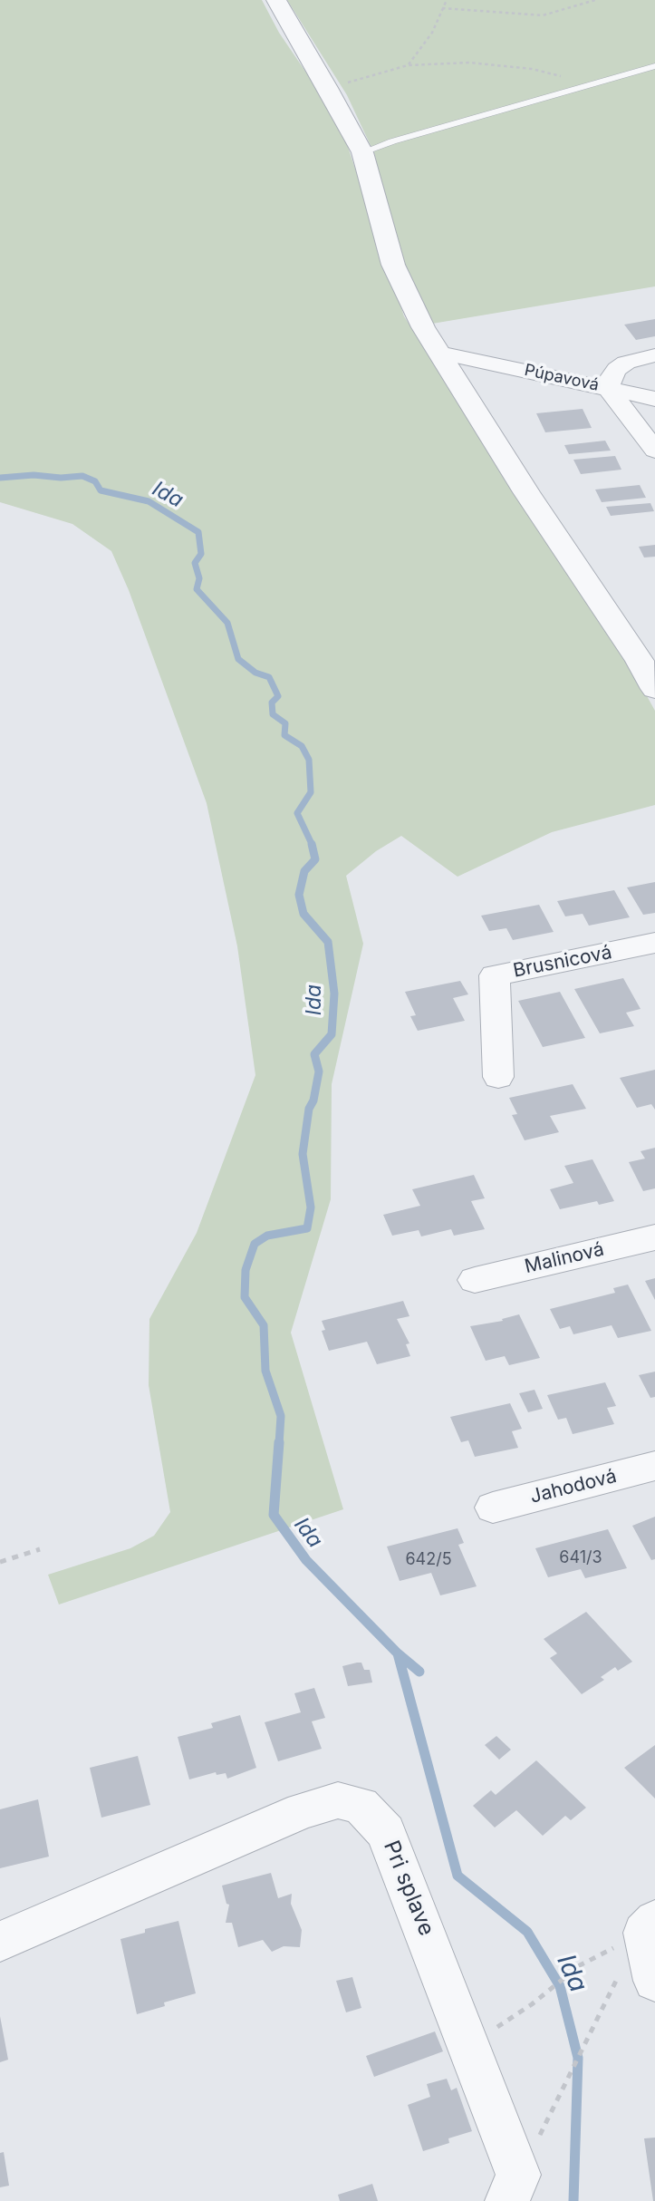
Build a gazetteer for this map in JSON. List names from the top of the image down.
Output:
{
  "streets": {
    "street": [
      "Púpavová",
      "Brusnicová",
      "Malinová",
      "Jahodová",
      "Pri splave"
    ]
  },
  "water": ["Ida"],
  "house_numbers": ["641/3", "642/5"]
}
